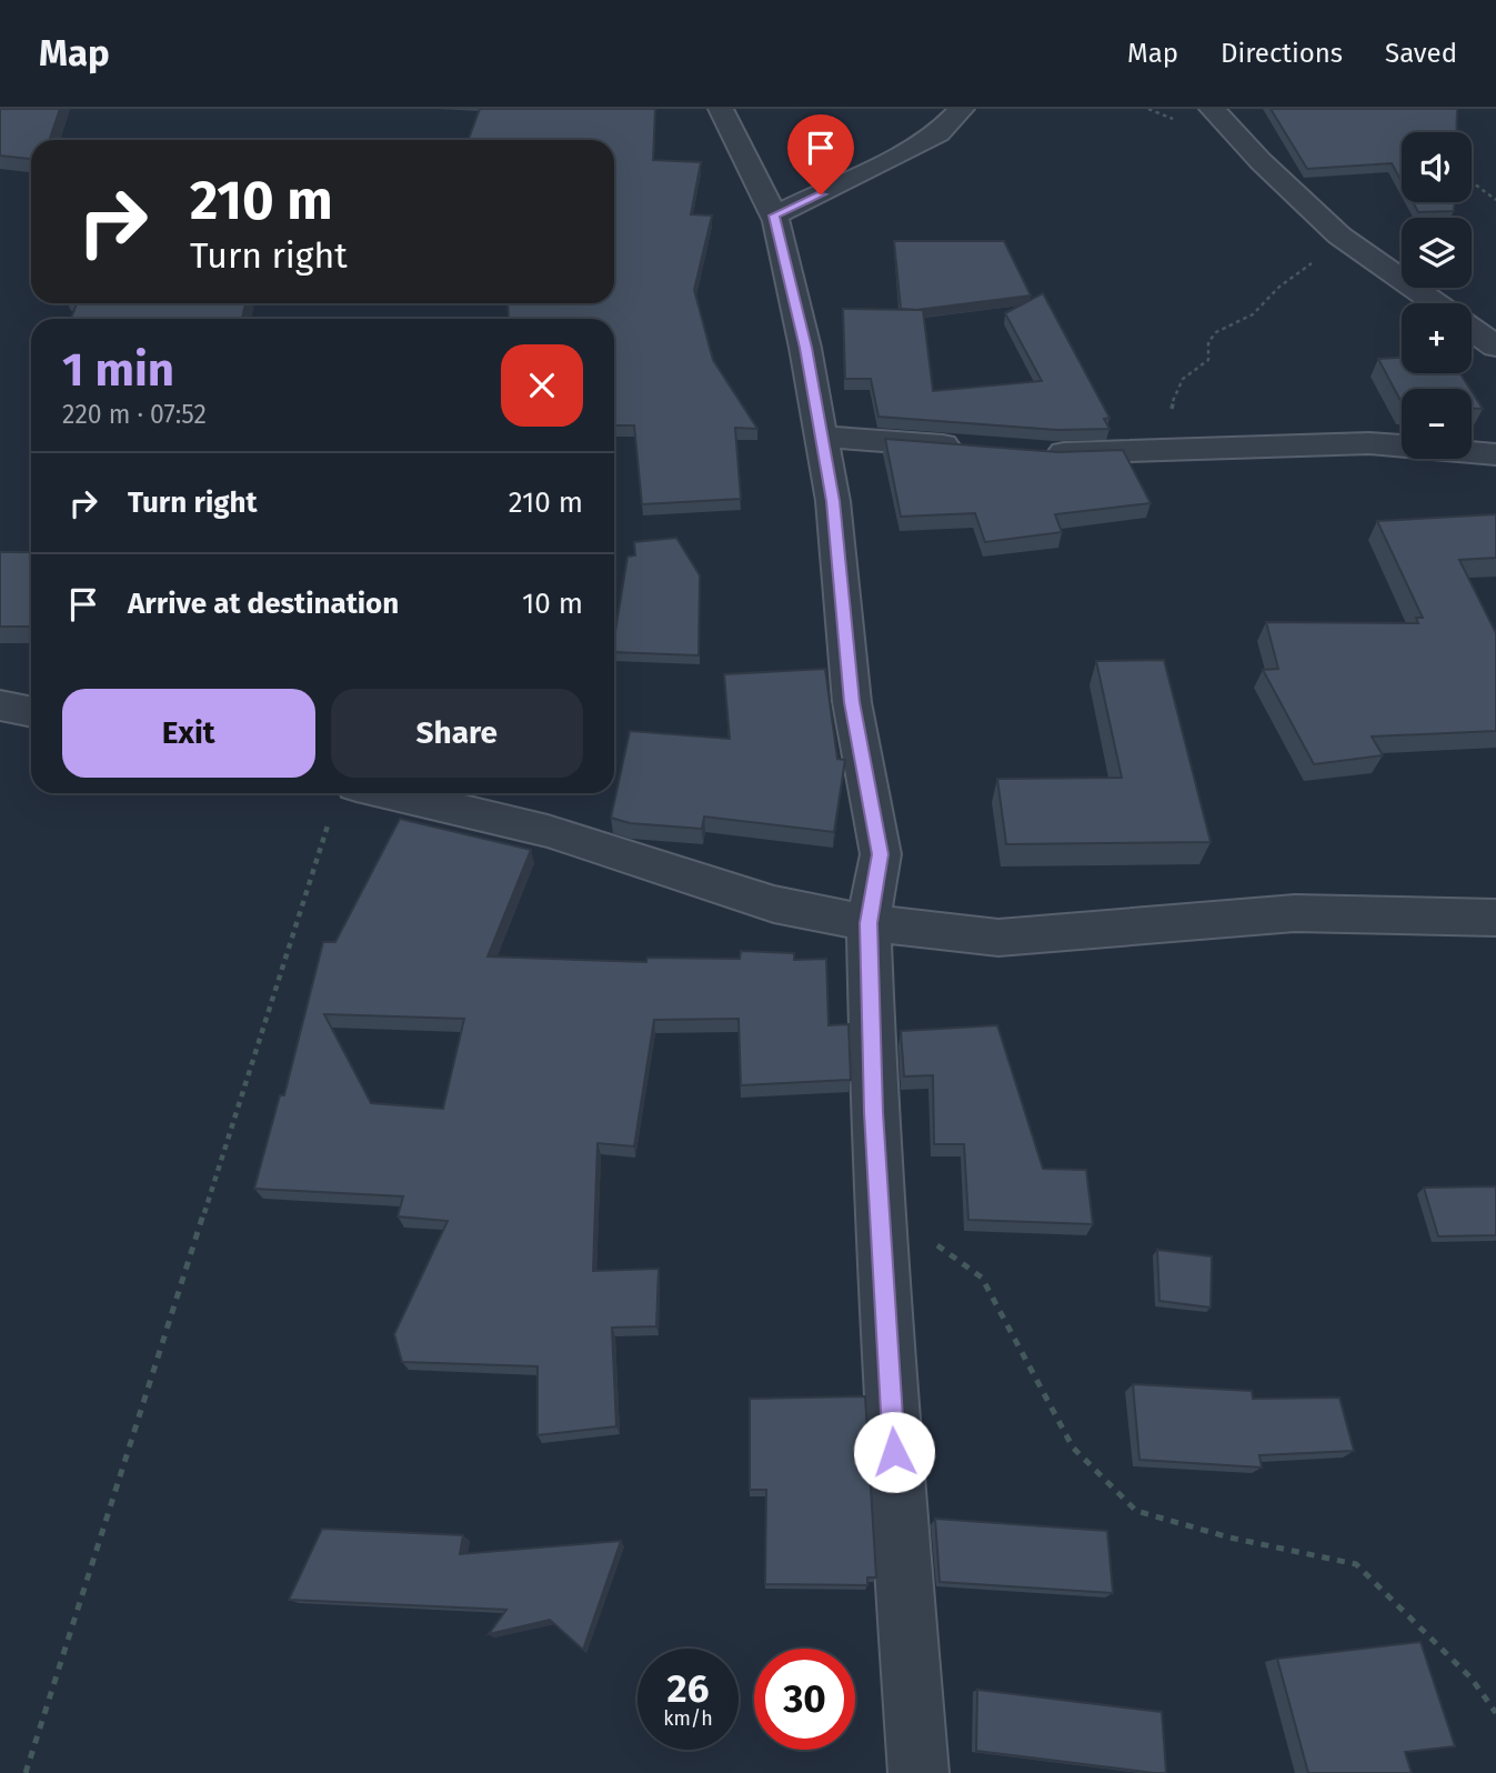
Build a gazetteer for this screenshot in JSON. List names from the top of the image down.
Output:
{
  "page": {
    "header": "Map",
    "nav": ["Map", "Directions", "Saved"],
    "map_buttons": ["+", "−"],
    "turn": ["210 m", "Turn right"],
    "heading": ["1 min", "220 m · 07:52"],
    "list": [
      {
        "name": "Turn right",
        "value": "210 m"
      },
      {
        "name": "Arrive at destination",
        "value": "10 m"
      }
    ],
    "buttons": ["Exit", "Share"],
    "speed": "26 km/h",
    "limit": "30"
  }
}
